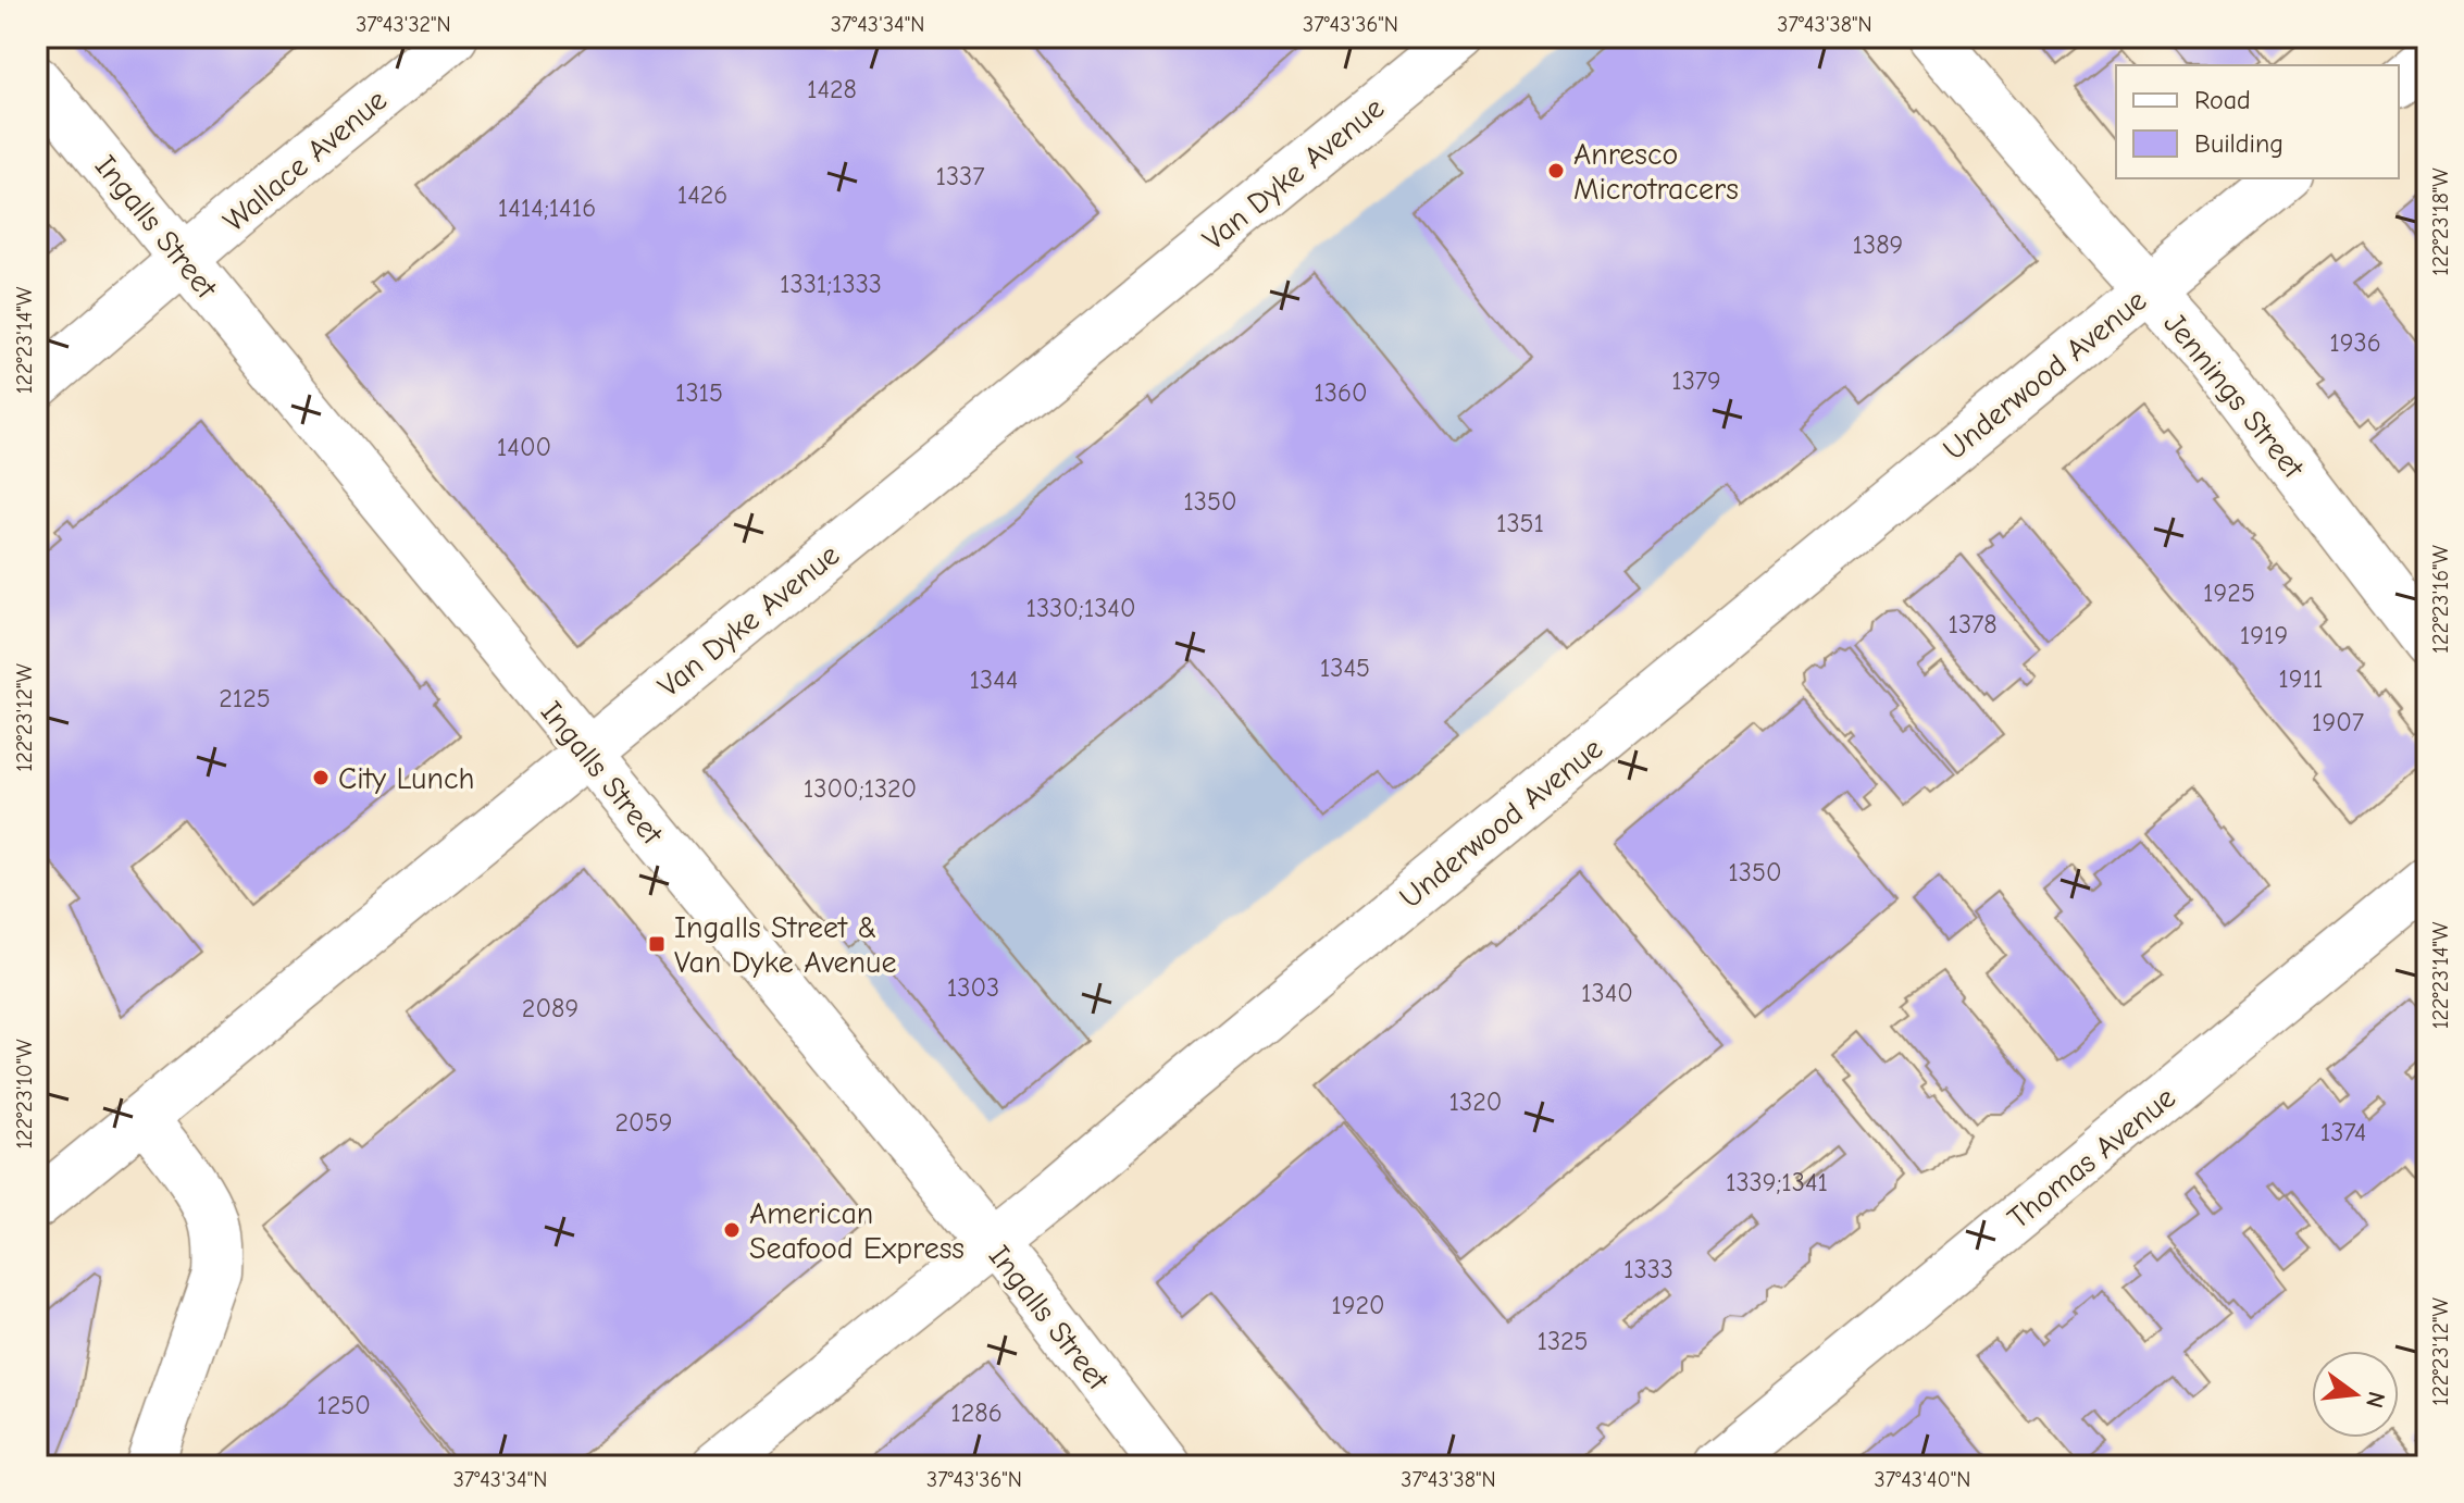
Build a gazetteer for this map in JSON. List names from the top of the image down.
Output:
{
  "streets": {
    "street": [
      "Wallace Avenue",
      "Van Dyke Avenue",
      "Ingalls Street",
      "Underwood Avenue",
      "Jennings Street",
      "Thomas Avenue"
    ]
  },
  "crossings": [
    ["Wallace Avenue", "Ingalls Street"],
    ["Van Dyke Avenue", "Ingalls Street"],
    ["Ingalls Street", "Underwood Avenue"],
    ["Underwood Avenue", "Jennings Street"]
  ],
  "places": {
    "other": ["Anresco Microtracers", "City Lunch", "American Seafood Express"],
    "transit": ["Ingalls Street & Van Dyke Avenue"]
  },
  "house_numbers": [
    "1428",
    "1337",
    "1426",
    "1414;1416",
    "1389",
    "1331;1333",
    "1936",
    "1379",
    "1315",
    "1360",
    "1400",
    "1350",
    "1351",
    "1925",
    "1330;1340",
    "1378",
    "1919",
    "1345",
    "1911",
    "1344",
    "2125",
    "1907",
    "1300;1320",
    "1350",
    "1303",
    "1340",
    "2089",
    "1320",
    "2059",
    "1374",
    "1339;1341",
    "1333",
    "1920",
    "1325",
    "1250",
    "1286"
  ],
  "legend": ["Road", "Building"],
  "north": "right",
  "coordinates": [
    "37°43'32\"N",
    "37°43'34\"N",
    "37°43'36\"N",
    "37°43'38\"N",
    "122°23'18\"W",
    "122°23'14\"W",
    "122°23'16\"W",
    "122°23'12\"W",
    "122°23'10\"W",
    "37°43'40\"N"
  ]
}
